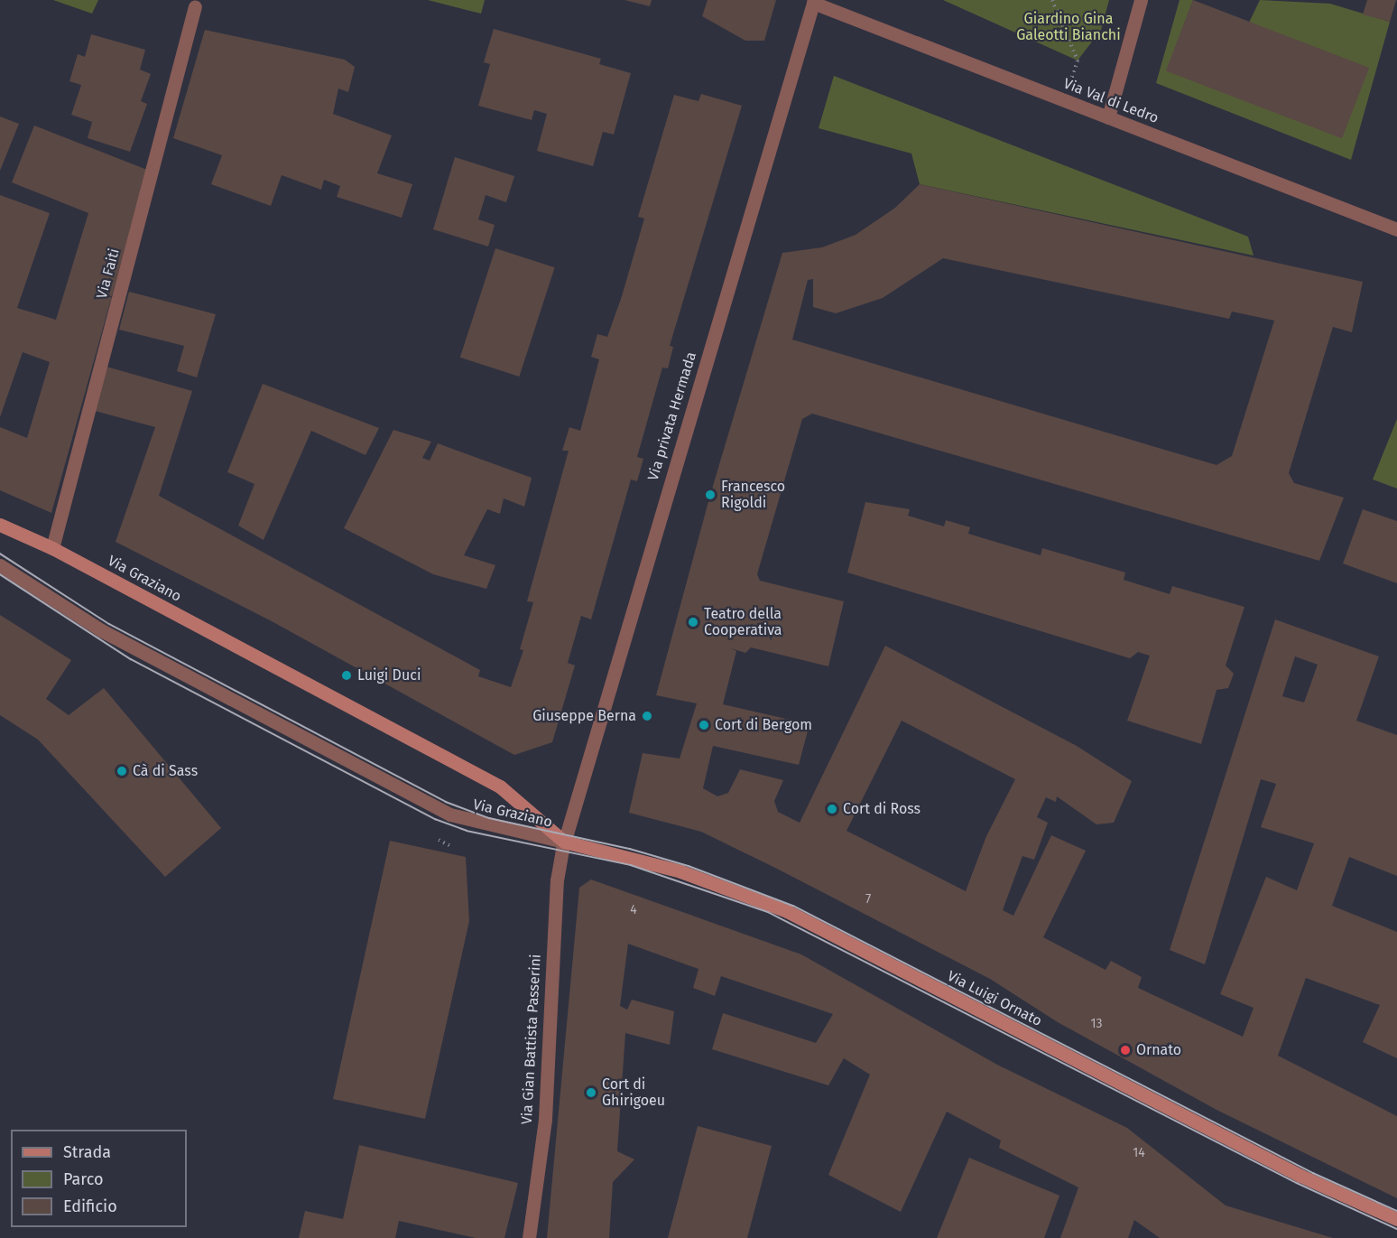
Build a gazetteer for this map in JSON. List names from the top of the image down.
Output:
{
  "streets": {
    "main road": ["Via Graziano", "Via Luigi Ornato"],
    "street": [
      "Via Val di Ledro",
      "Via Faiti",
      "Via privata Hermada",
      "Via Gian Battista Passerini"
    ]
  },
  "crossings": [
    ["Via Val di Ledro", "Via privata Hermada"],
    ["Via Faiti", "Via Graziano"],
    ["Via privata Hermada", "Via Graziano"],
    ["Via privata Hermada", "Via Luigi Ornato"],
    ["Via privata Hermada", "Via Gian Battista Passerini"],
    ["Via Graziano", "Via Luigi Ornato"],
    ["Via Graziano", "Via Gian Battista Passerini"],
    ["Via Luigi Ornato", "Via Gian Battista Passerini"]
  ],
  "parks": ["Giardino Gina Galeotti Bianchi"],
  "places": [
    "Francesco Rigoldi",
    "Teatro della Cooperativa",
    "Luigi Duci",
    "Giuseppe Berna",
    "Cort di Bergom",
    "Cà di Sass",
    "Cort di Ross",
    "Ornato",
    "Cort di Ghirigoeu"
  ],
  "house_numbers": [
    "7",
    "4",
    "13",
    "14"
  ],
  "legend": ["Strada", "Parco", "Edificio"]
}
